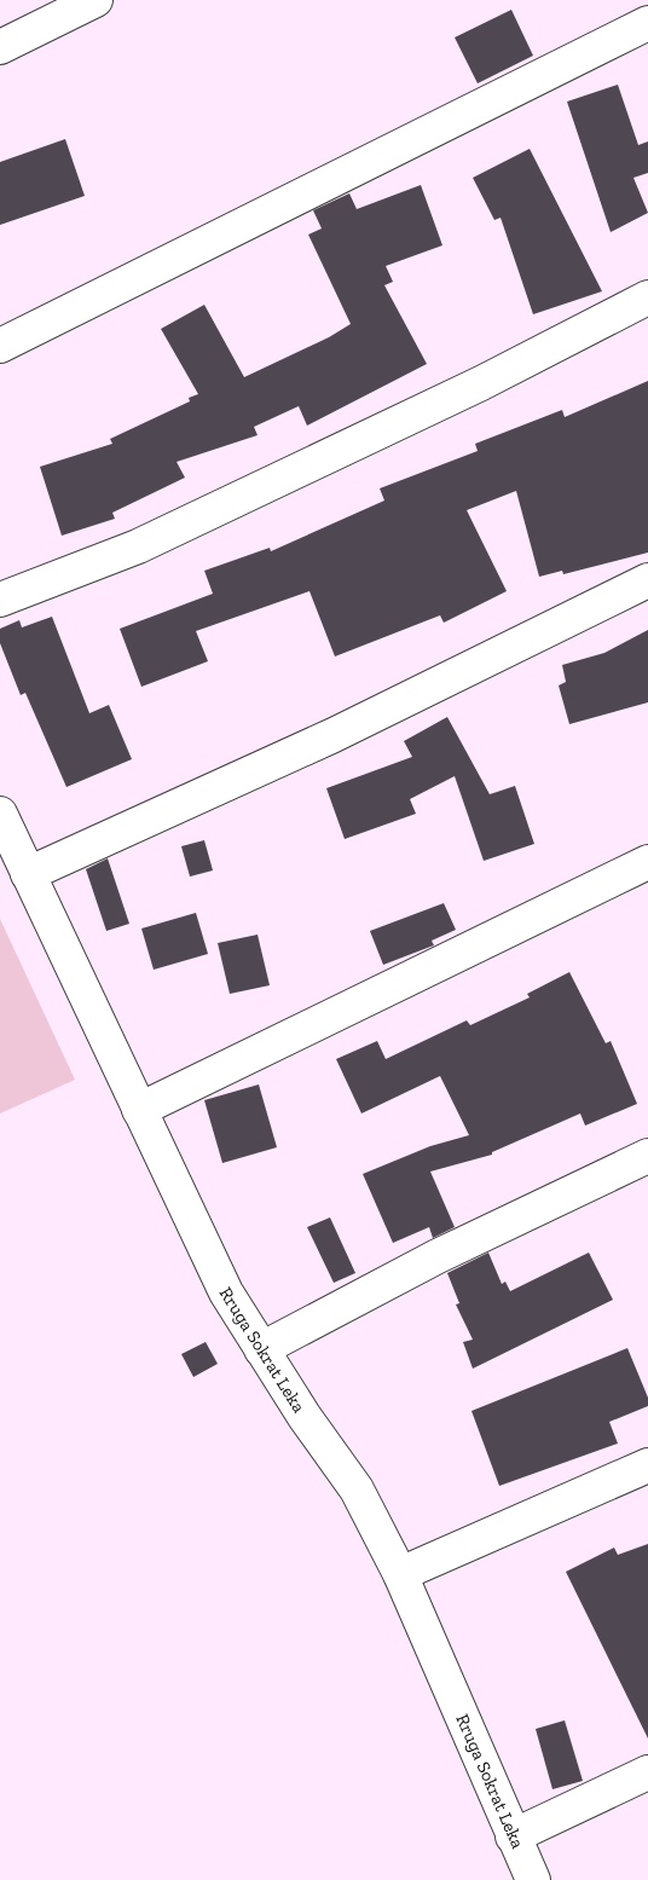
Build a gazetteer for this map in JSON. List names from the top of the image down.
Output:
{
  "streets": {
    "street": ["Rruga Sokrat Leka"]
  }
}
